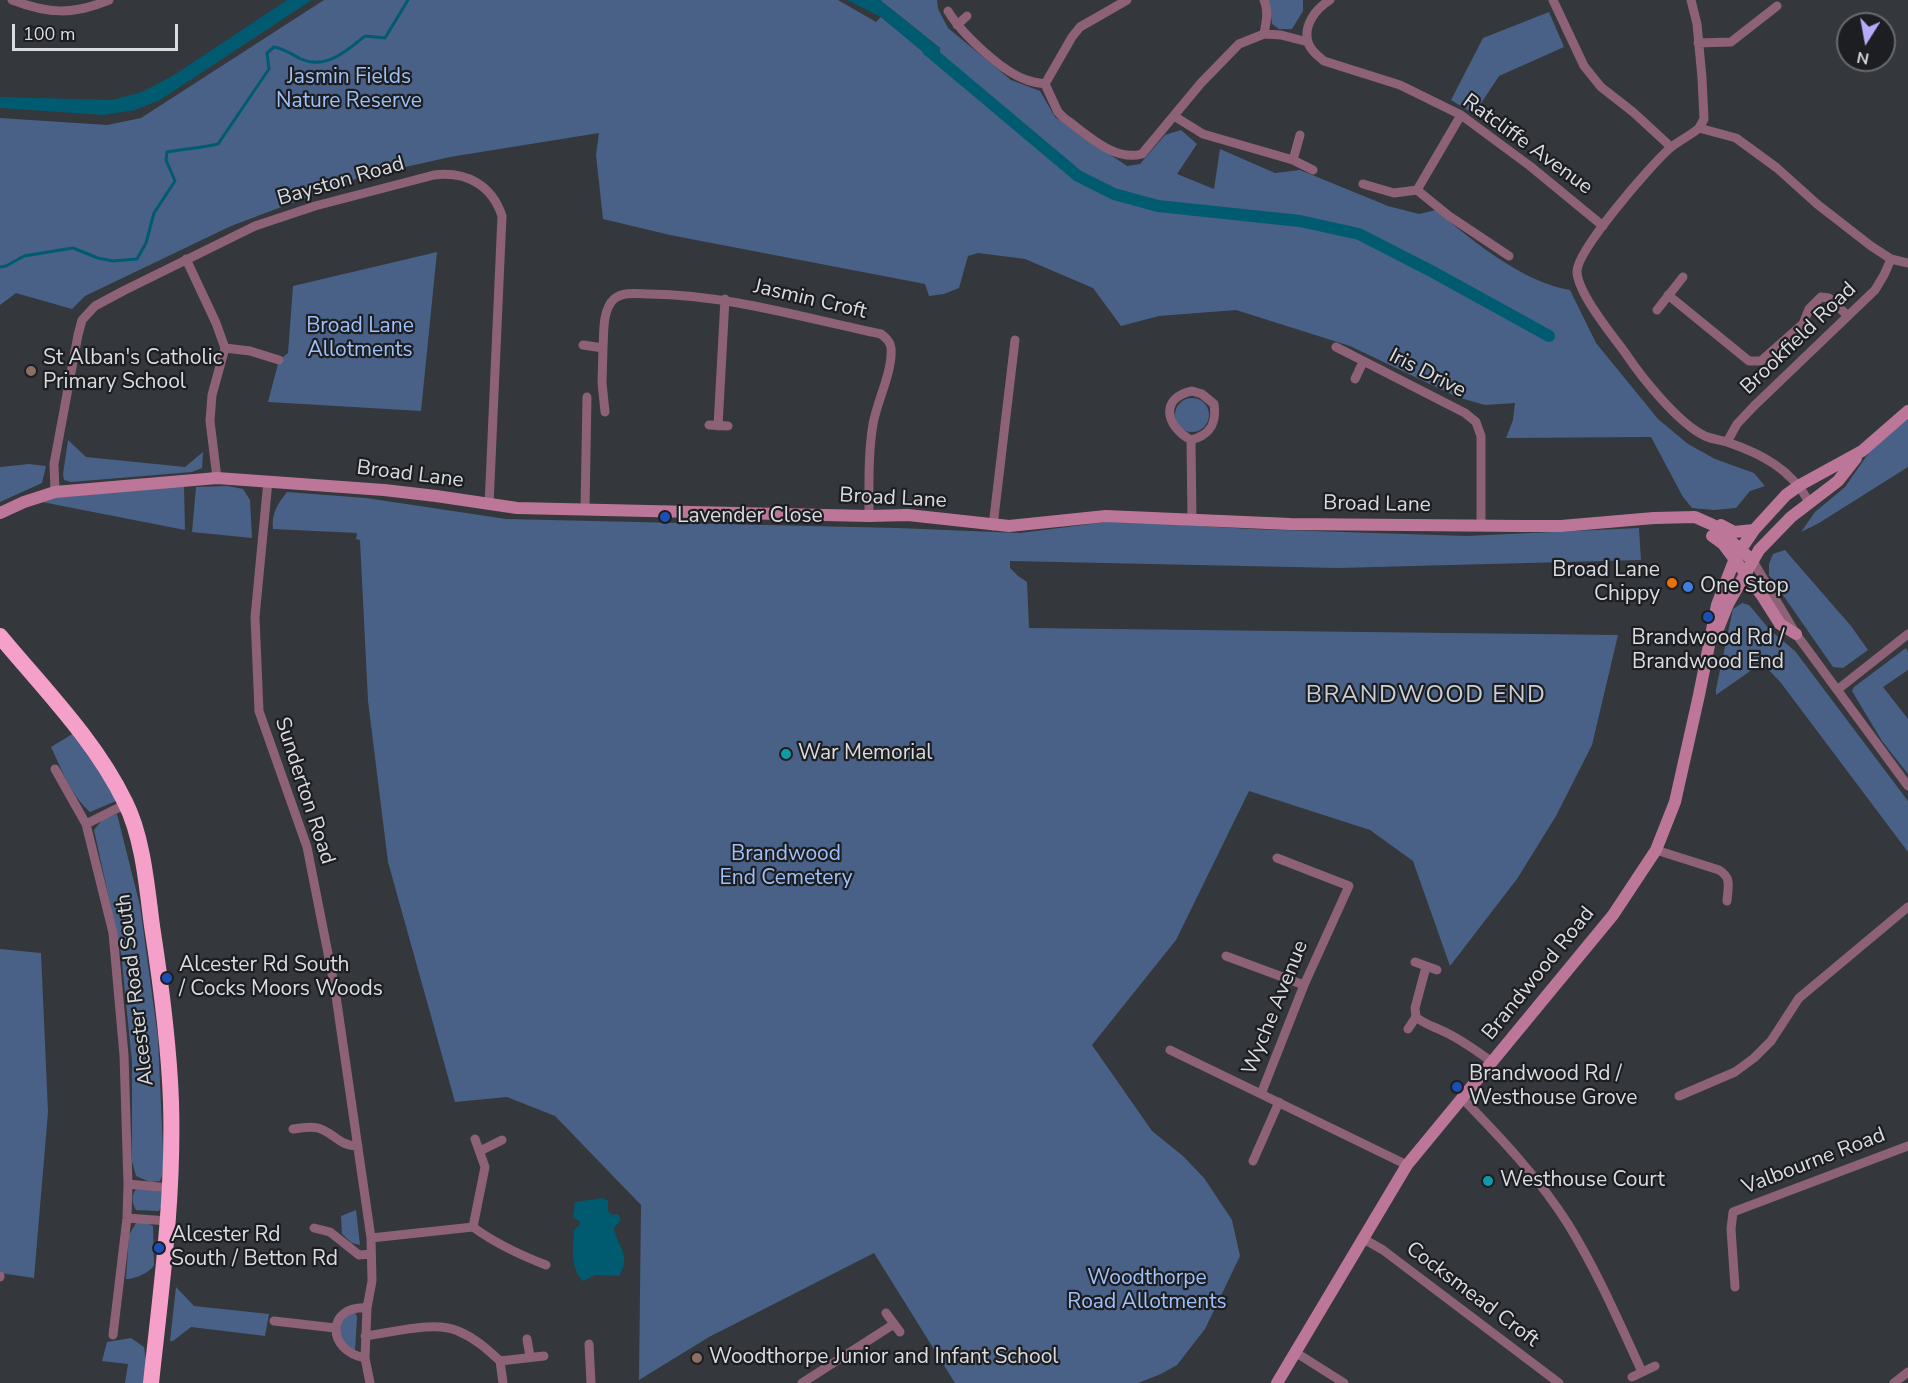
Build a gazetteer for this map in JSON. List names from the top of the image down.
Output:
{
  "streets": {
    "highway": ["Alcester Road South"],
    "street": [
      "Ratcliffe Avenue",
      "Bayston Road",
      "Jasmin Croft",
      "Brookfield Road",
      "Iris Drive",
      "Broad Lane",
      "Sunderton Road",
      "Brandwood Road",
      "Wyche Avenue",
      "Valbourne Road",
      "Cocksmead Croft"
    ]
  },
  "crossings": [
    ["Bayston Road", "Broad Lane"],
    ["Jasmin Croft", "Broad Lane"],
    ["Iris Drive", "Broad Lane"],
    ["Broad Lane", "Sunderton Road"],
    ["Broad Lane", "Brandwood Road"],
    ["Brandwood Road", "Wyche Avenue"],
    ["Brandwood Road", "Cocksmead Croft"]
  ],
  "districts": ["BRANDWOOD END"],
  "parks": [
    "Jasmin Fields Nature Reserve",
    "Broad Lane Allotments",
    "Brandwood End Cemetery",
    "Woodthorpe Road Allotments"
  ],
  "places": [
    "St Alban's Catholic Primary School",
    "Lavender Close",
    "Broad Lane Chippy",
    "One Stop",
    "Brandwood Rd / Brandwood End",
    "War Memorial",
    "Alcester Rd South / Cocks Moors Woods",
    "Brandwood Rd / Westhouse Grove",
    "Westhouse Court",
    "Alcester Rd South / Betton Rd",
    "Woodthorpe Junior and Infant School"
  ],
  "scale_bar": "100 m",
  "north": "bottom"
}
